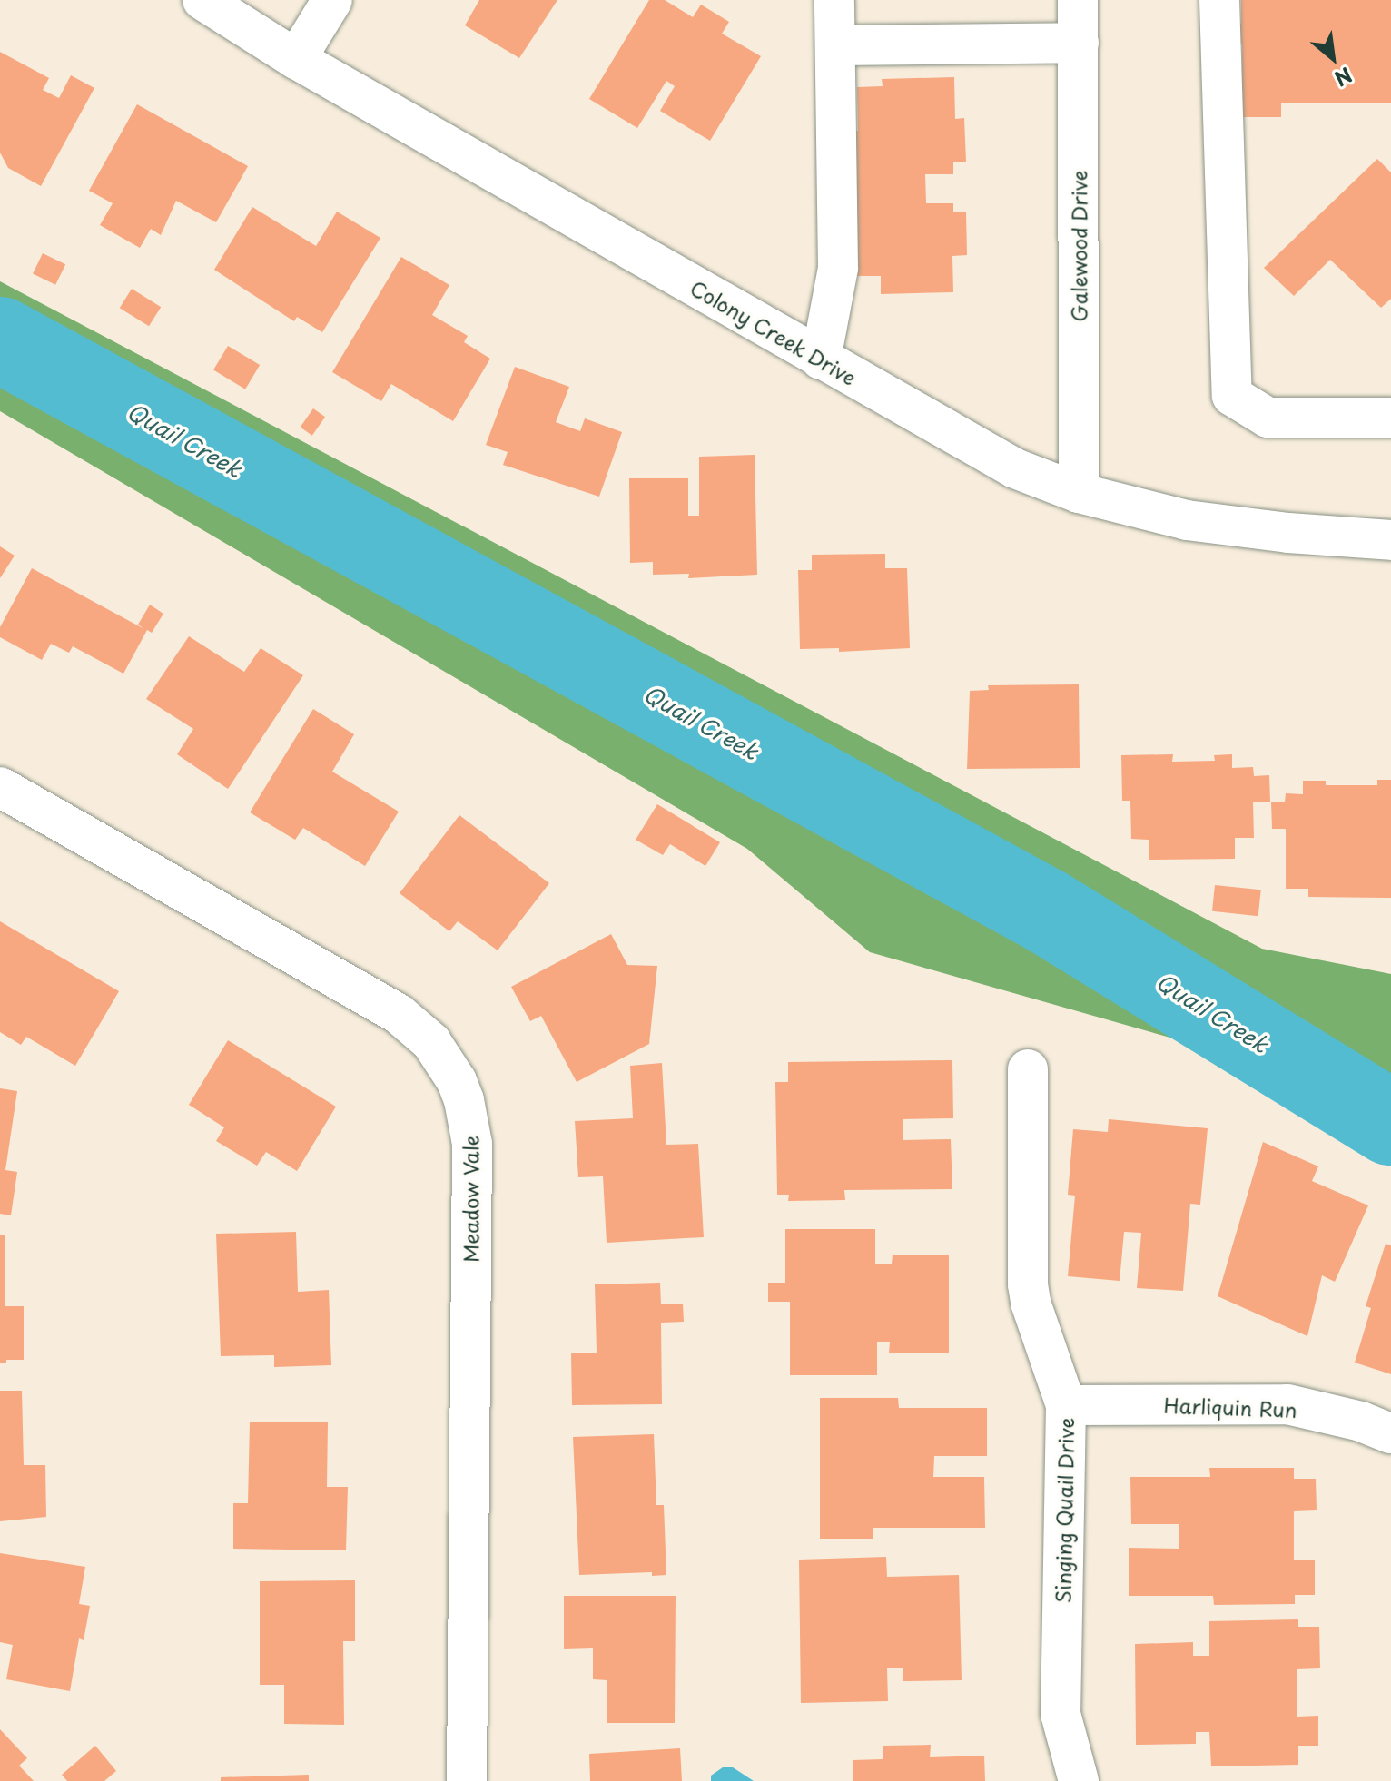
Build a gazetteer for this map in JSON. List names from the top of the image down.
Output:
{
  "streets": {
    "street": [
      "Galewood Drive",
      "Colony Creek Drive",
      "Meadow Vale",
      "Harliquin Run",
      "Singing Quail Drive"
    ]
  },
  "crossings": [
    ["Galewood Drive", "Colony Creek Drive"],
    ["Harliquin Run", "Singing Quail Drive"]
  ],
  "water": ["Quail Creek"],
  "north": "bottom right"
}
